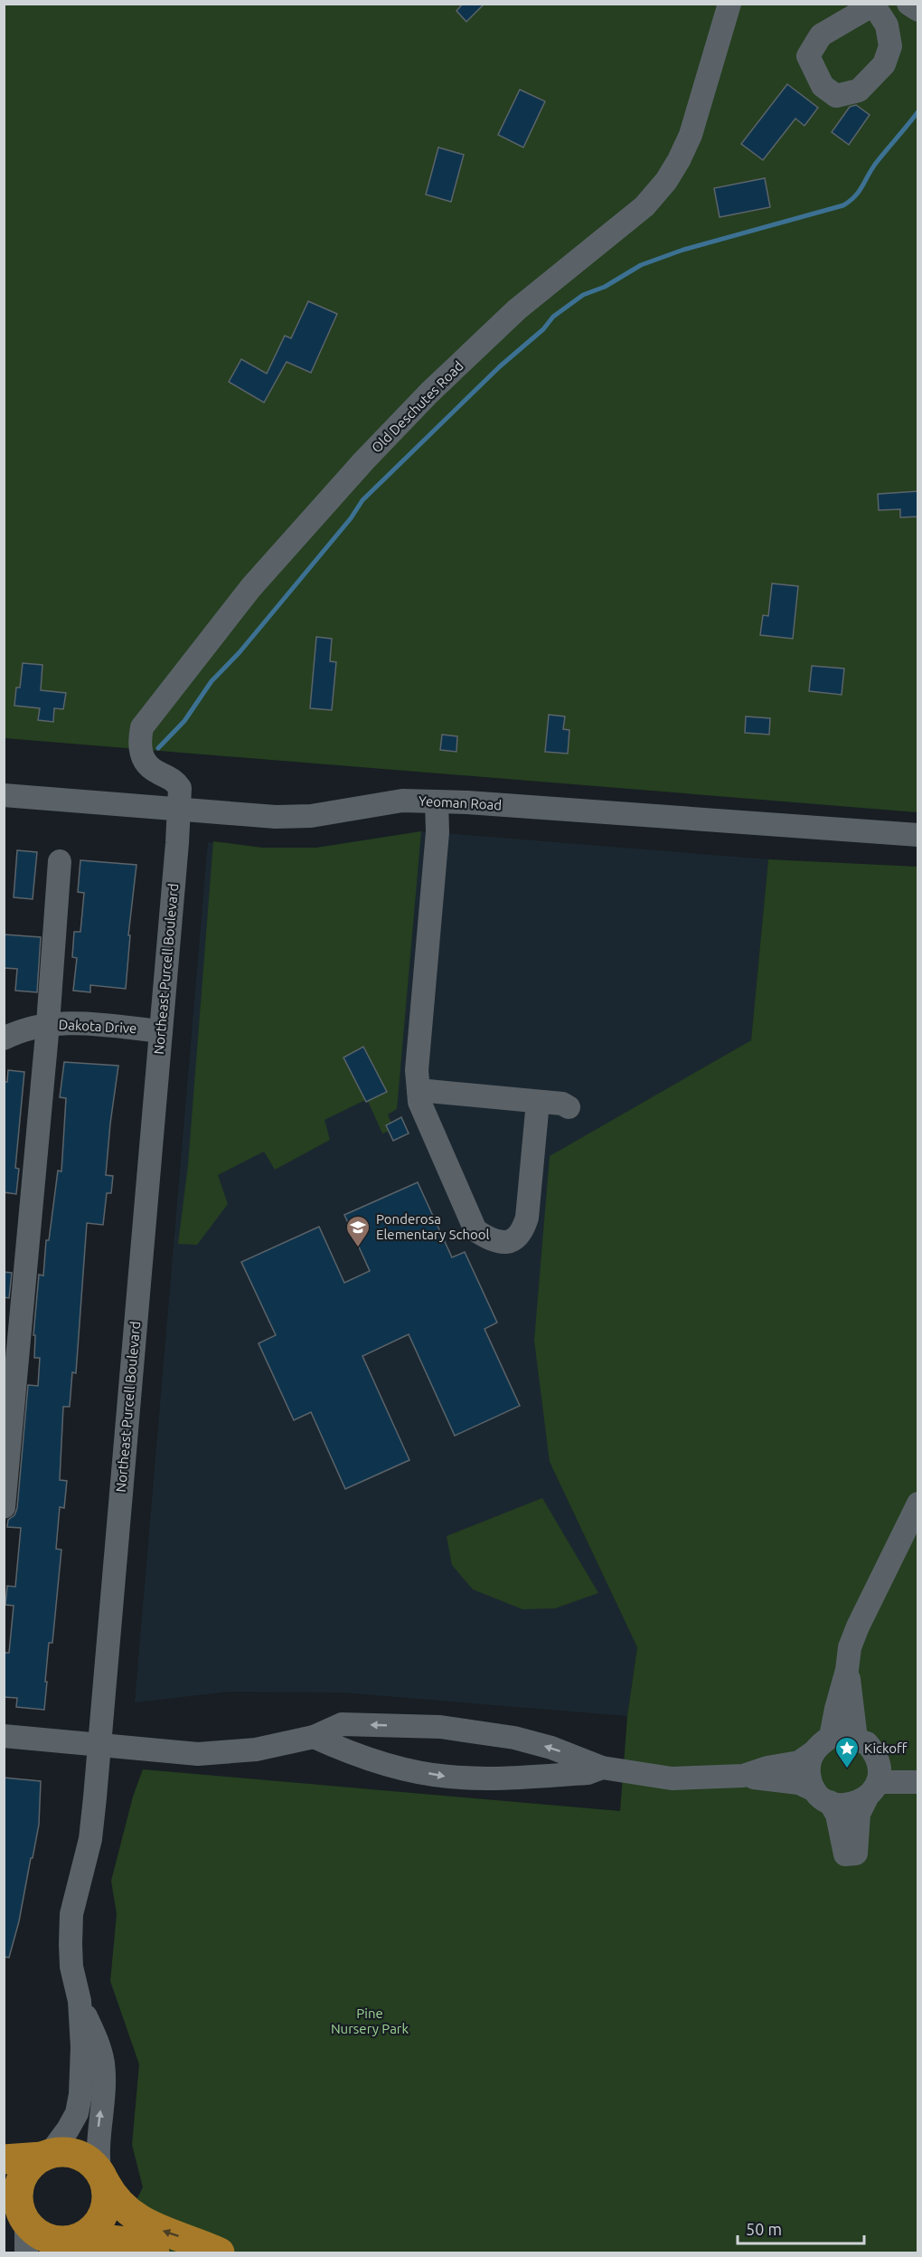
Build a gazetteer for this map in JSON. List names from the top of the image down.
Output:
{
  "streets": {
    "street": [
      "Old Deschutes Road",
      "Yeoman Road",
      "Northeast Purcell Boulevard",
      "Dakota Drive"
    ]
  },
  "crossings": [
    ["Old Deschutes Road", "Yeoman Road"],
    ["Old Deschutes Road", "Northeast Purcell Boulevard"],
    ["Yeoman Road", "Northeast Purcell Boulevard"],
    ["Northeast Purcell Boulevard", "Dakota Drive"]
  ],
  "parks": ["Pine Nursery Park"],
  "places": {
    "school or university": ["Ponderosa Elementary School"],
    "place": ["Kickoff"]
  },
  "scale_bar": "50 m"
}
